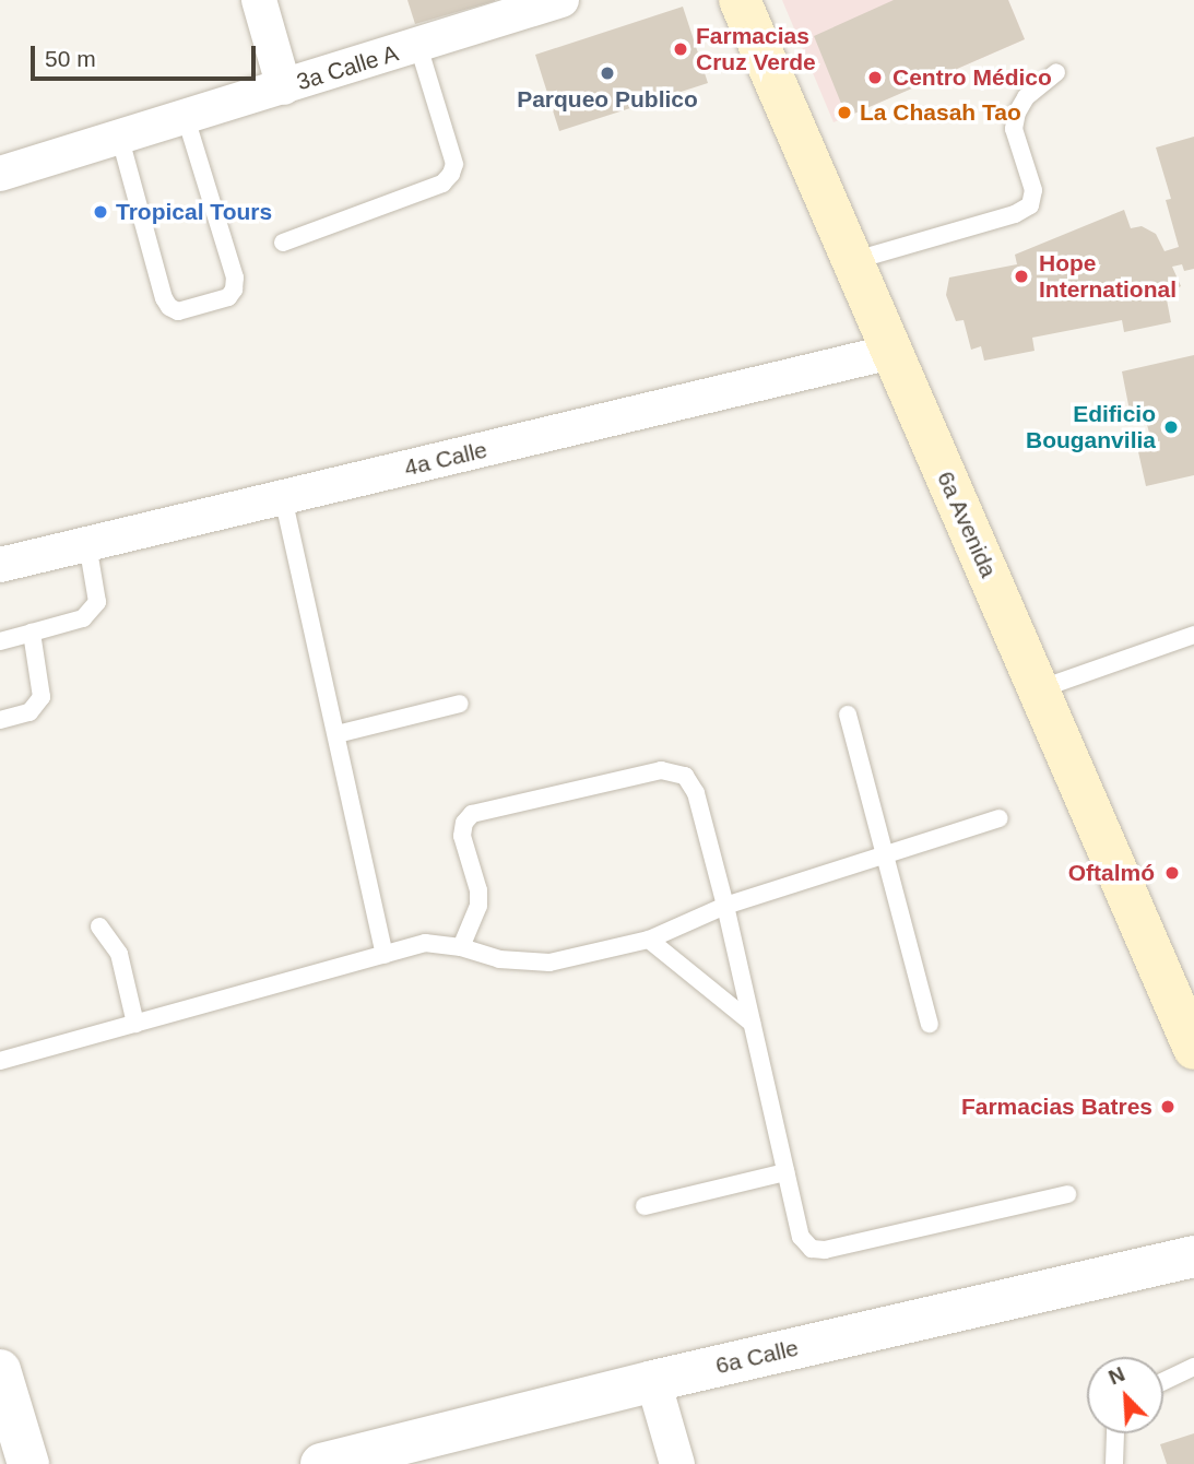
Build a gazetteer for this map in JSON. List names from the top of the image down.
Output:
{
  "streets": {
    "main road": ["6a Avenida"],
    "street": ["3a Calle A", "4a Calle", "6a Calle"]
  },
  "crossings": [
    ["4a Calle", "6a Avenida"]
  ],
  "places": [
    "Farmacias Cruz Verde",
    "Parqueo Publico",
    "Centro Médico",
    "La Chasah Tao",
    "Tropical Tours",
    "Hope International",
    "Edificio Bouganvilia",
    "Oftalmó",
    "Farmacias Batres"
  ],
  "scale_bar": "50 m",
  "north": "top left"
}
